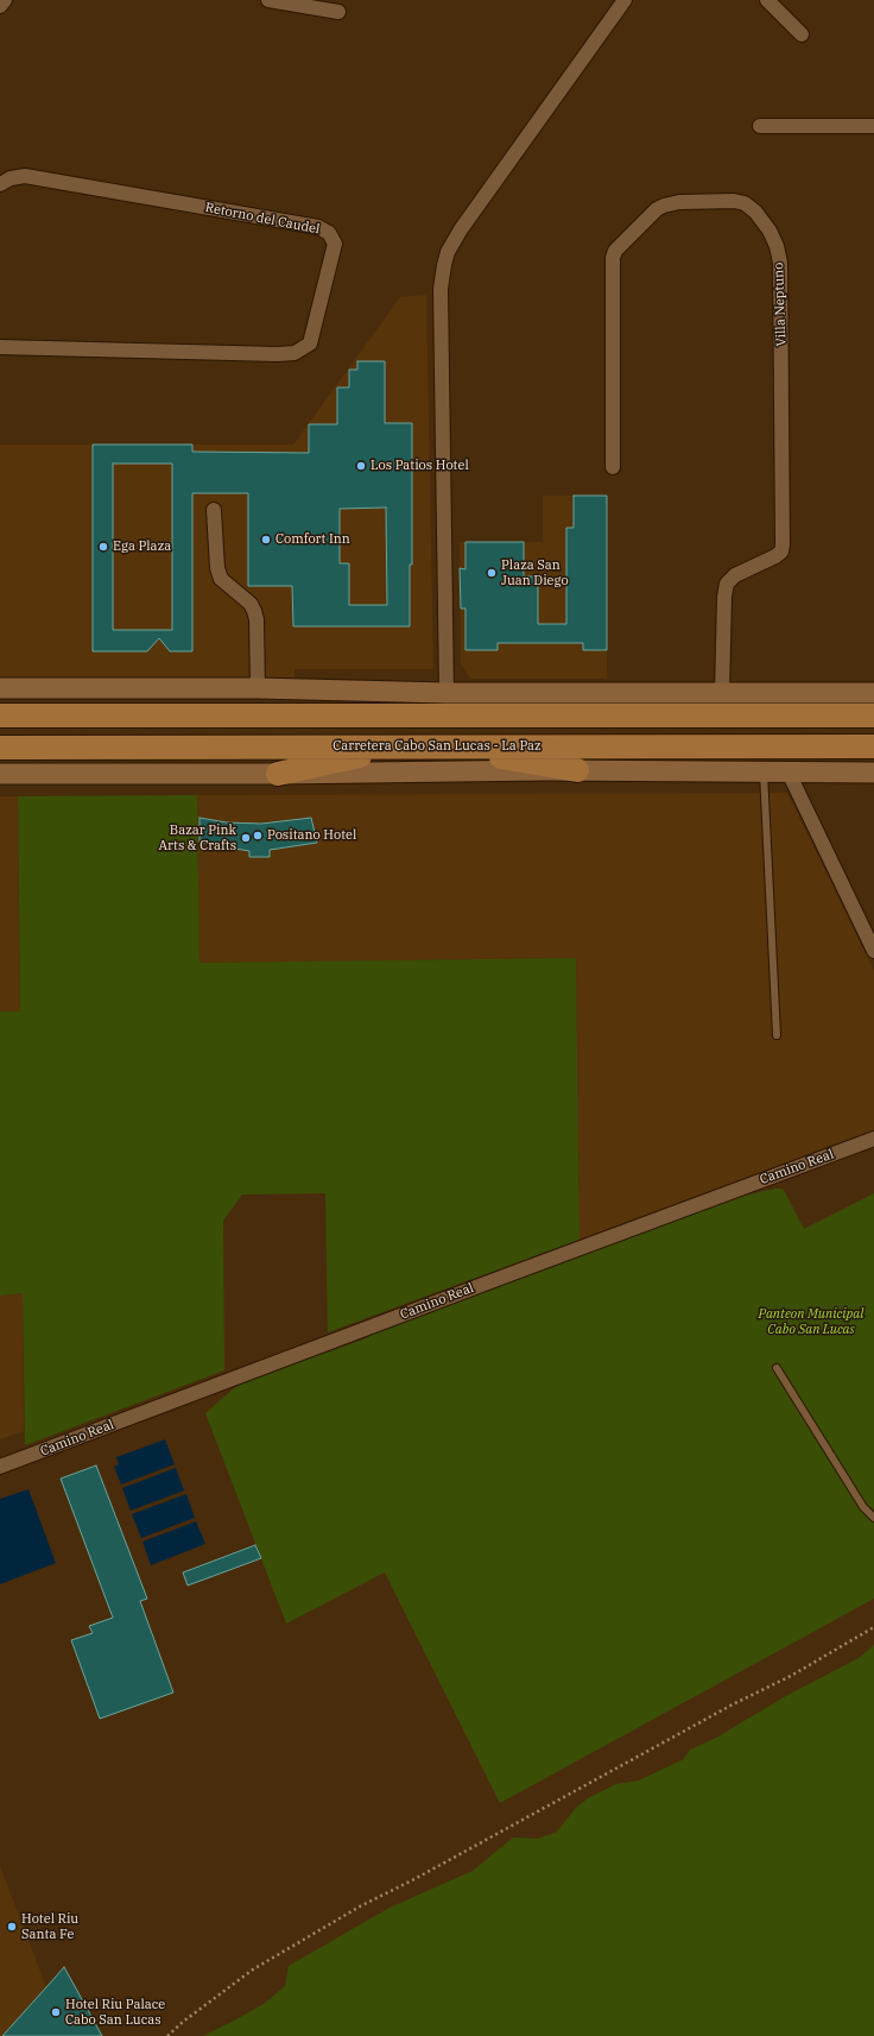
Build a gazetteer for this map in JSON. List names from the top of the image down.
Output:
{
  "streets": {
    "highway": ["Carretera Cabo San Lucas - La Paz"],
    "street": ["Retorno del Caudel", "Villa Neptuno", "Camino Real"]
  },
  "parks": ["Panteon Municipal Cabo San Lucas"],
  "places": [
    "Los Patios Hotel",
    "Comfort Inn",
    "Ega Plaza",
    "Plaza San Juan Diego",
    "Positano Hotel",
    "Bazar Pink Arts & Crafts",
    "Hotel Riu Santa Fe",
    "Hotel Riu Palace Cabo San Lucas"
  ]
}
